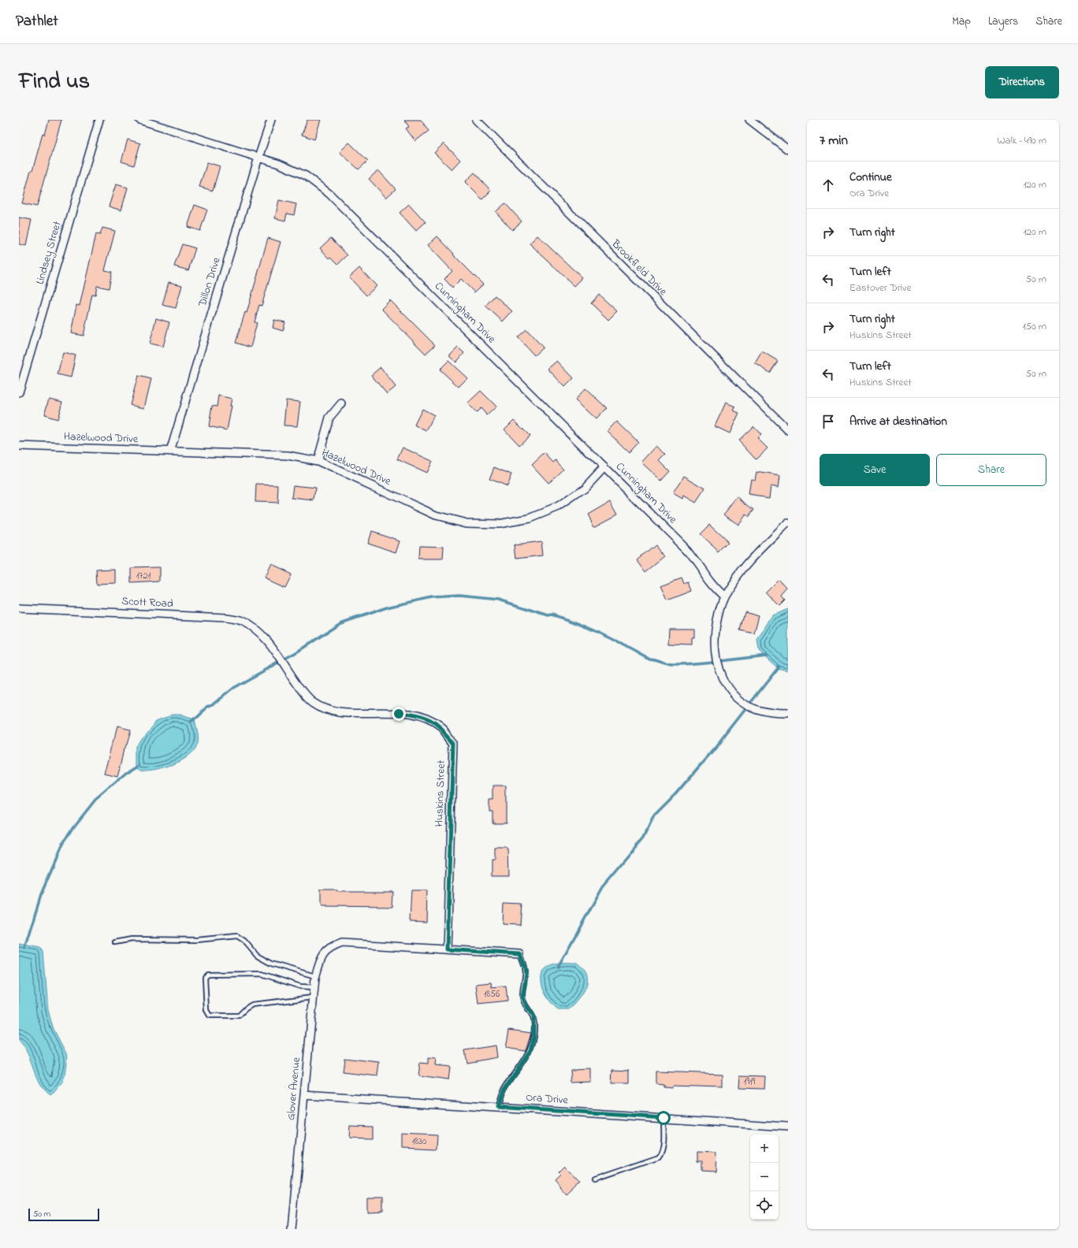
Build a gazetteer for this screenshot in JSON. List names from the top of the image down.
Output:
{
  "streets": {
    "street": [
      "Lindsey Street",
      "Brookfield Drive",
      "Dillon Drive",
      "Cunningham Drive",
      "Hazelwood Drive",
      "Scott Road",
      "Huskins Street",
      "Glover Avenue",
      "Ora Drive"
    ]
  },
  "crossings": [
    ["Dillon Drive", "Cunningham Drive"],
    ["Dillon Drive", "Hazelwood Drive"],
    ["Cunningham Drive", "Hazelwood Drive"],
    ["Scott Road", "Huskins Street"],
    ["Huskins Street", "Glover Avenue"],
    ["Glover Avenue", "Ora Drive"]
  ],
  "house_numbers": [
    "1721",
    "1856",
    "1919",
    "1830"
  ],
  "scale_bar": "50 m",
  "page": {
    "header": "Pathlet",
    "nav": ["Map", "Layers", "Share"],
    "title": "Find us",
    "buttons": [
      "Directions",
      ["Save", "Share"]
    ],
    "heading": ["7 min", "Walk · 490 m"],
    "list": [
      ["Continue", "Ora Drive", "120 m"],
      ["Turn right", "120 m"],
      ["Turn left", "Eastover Drive", "50 m"],
      ["Turn right", "Huskins Street", "150 m"],
      ["Turn left", "Huskins Street", "50 m"],
      "Arrive at destination"
    ],
    "map_buttons": ["+", "−"],
    "scale": "50 m"
  }
}
